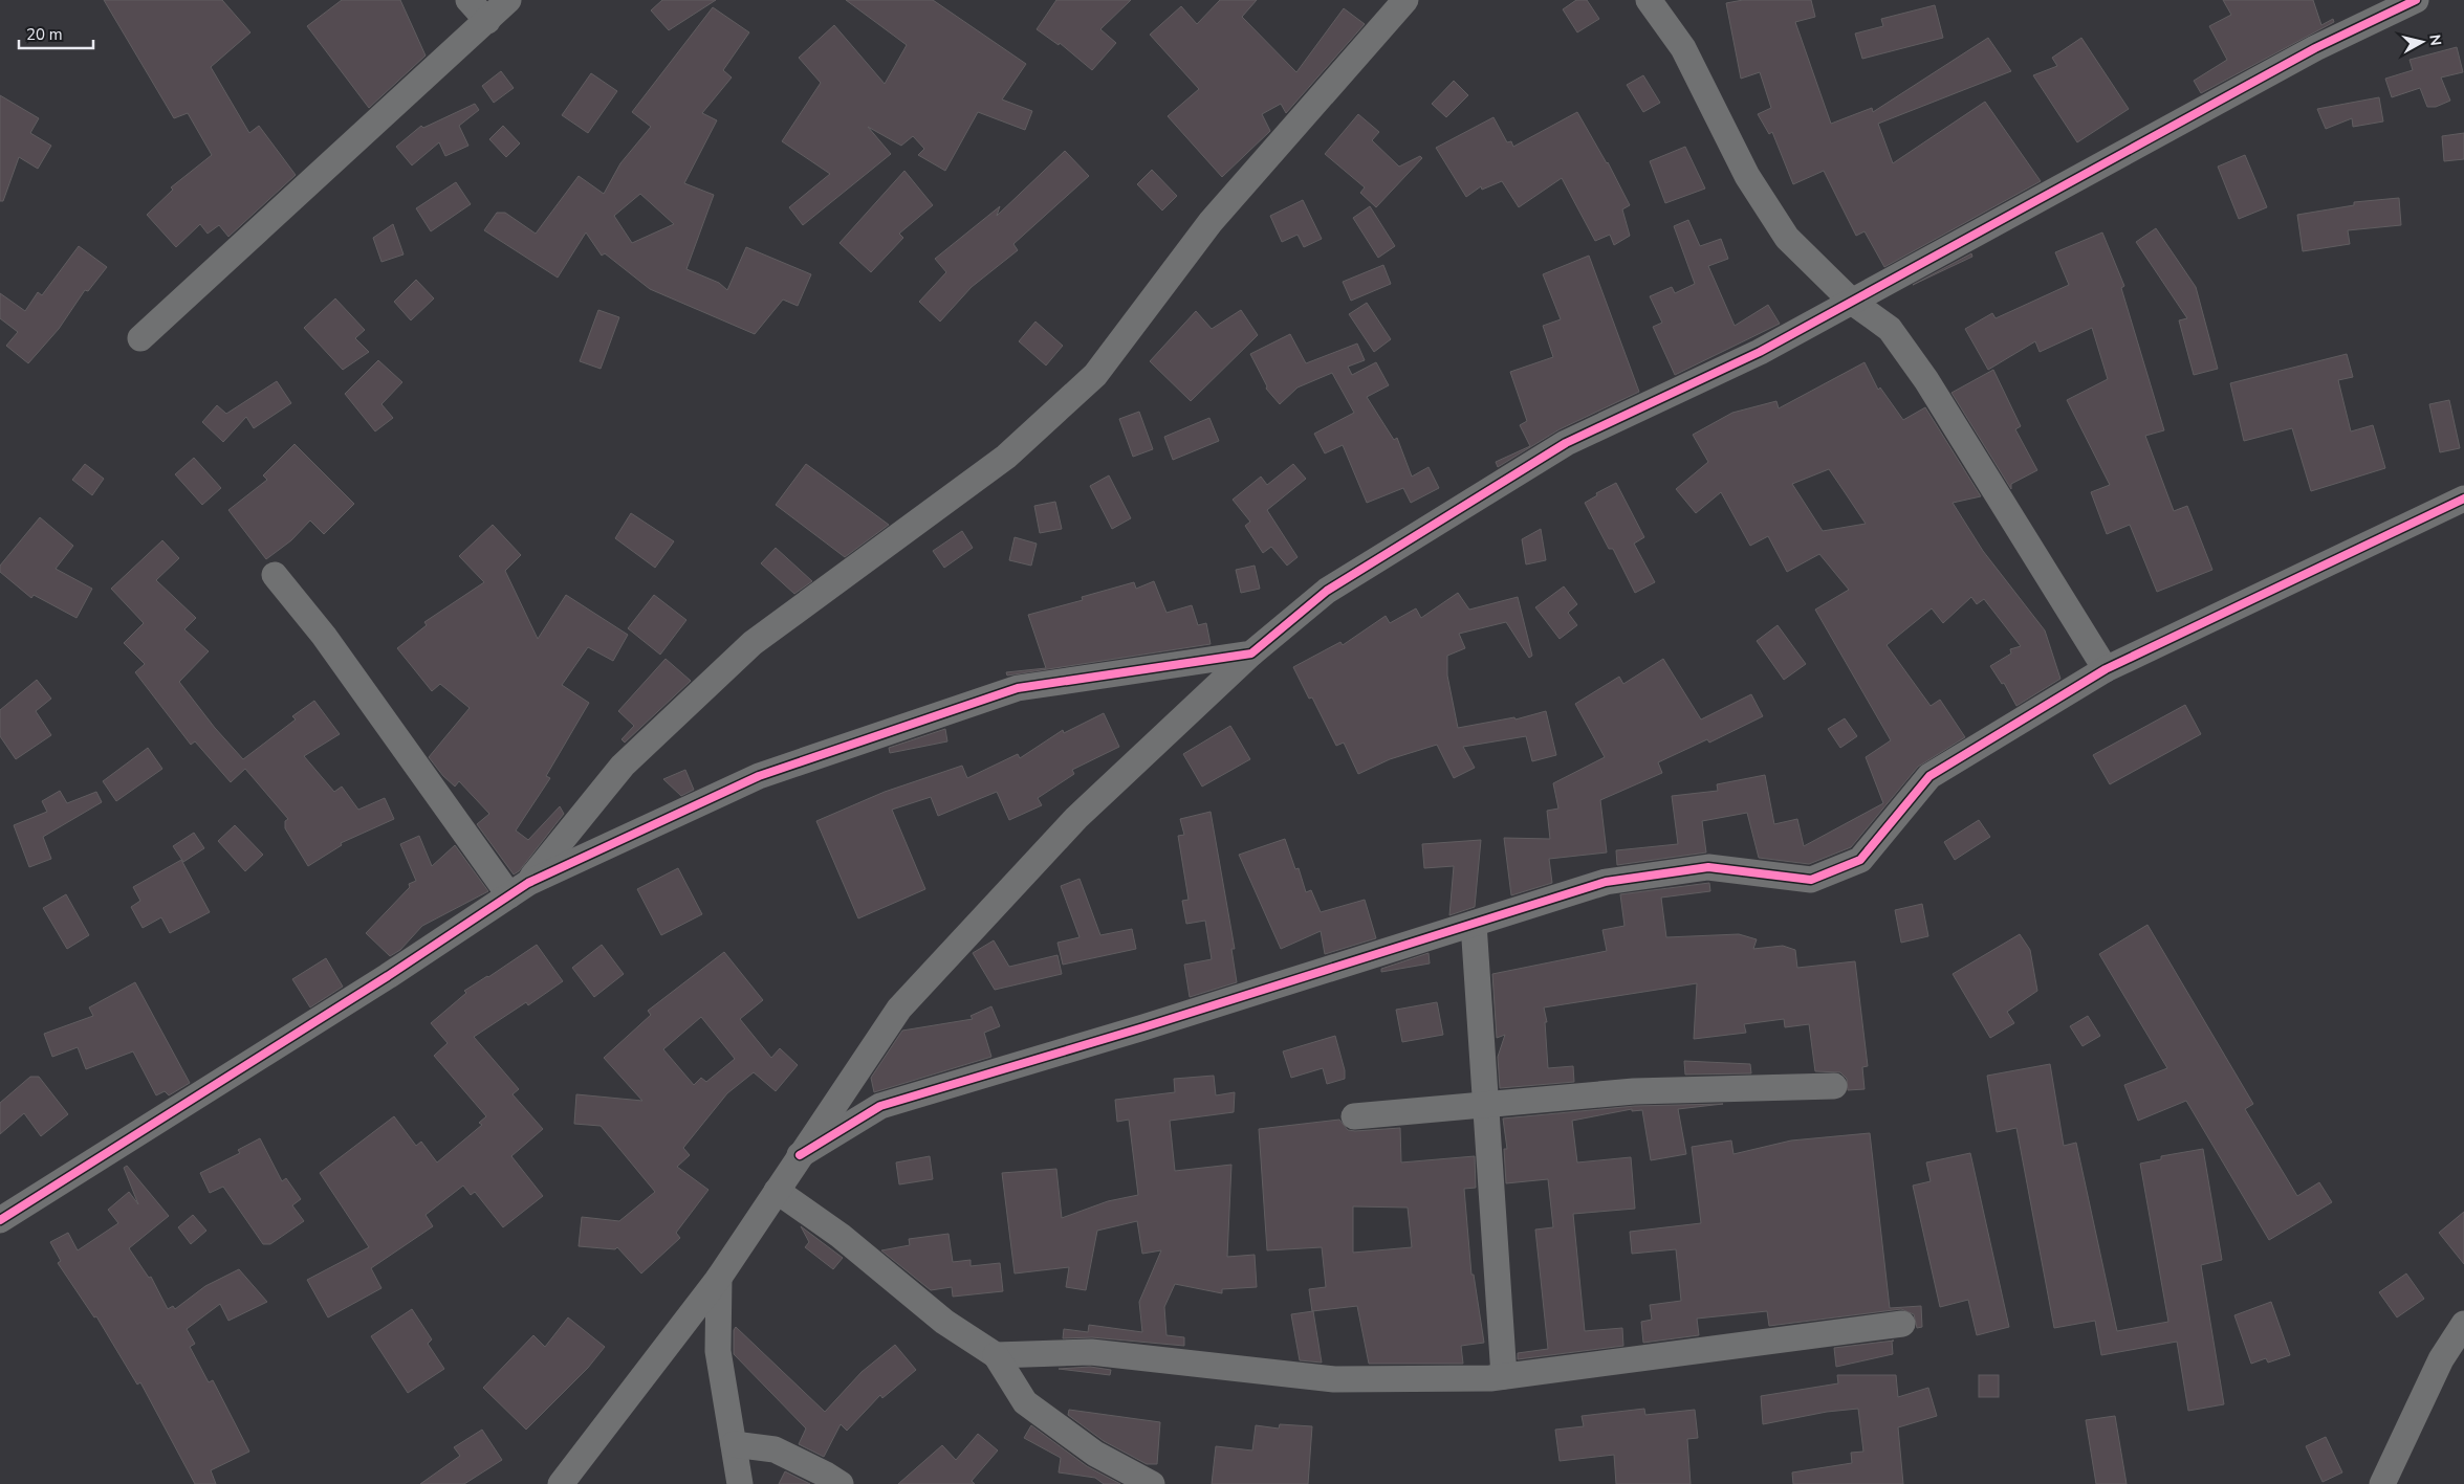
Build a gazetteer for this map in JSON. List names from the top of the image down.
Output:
{
  "scale_bar": "20 m",
  "north": "right"
}
